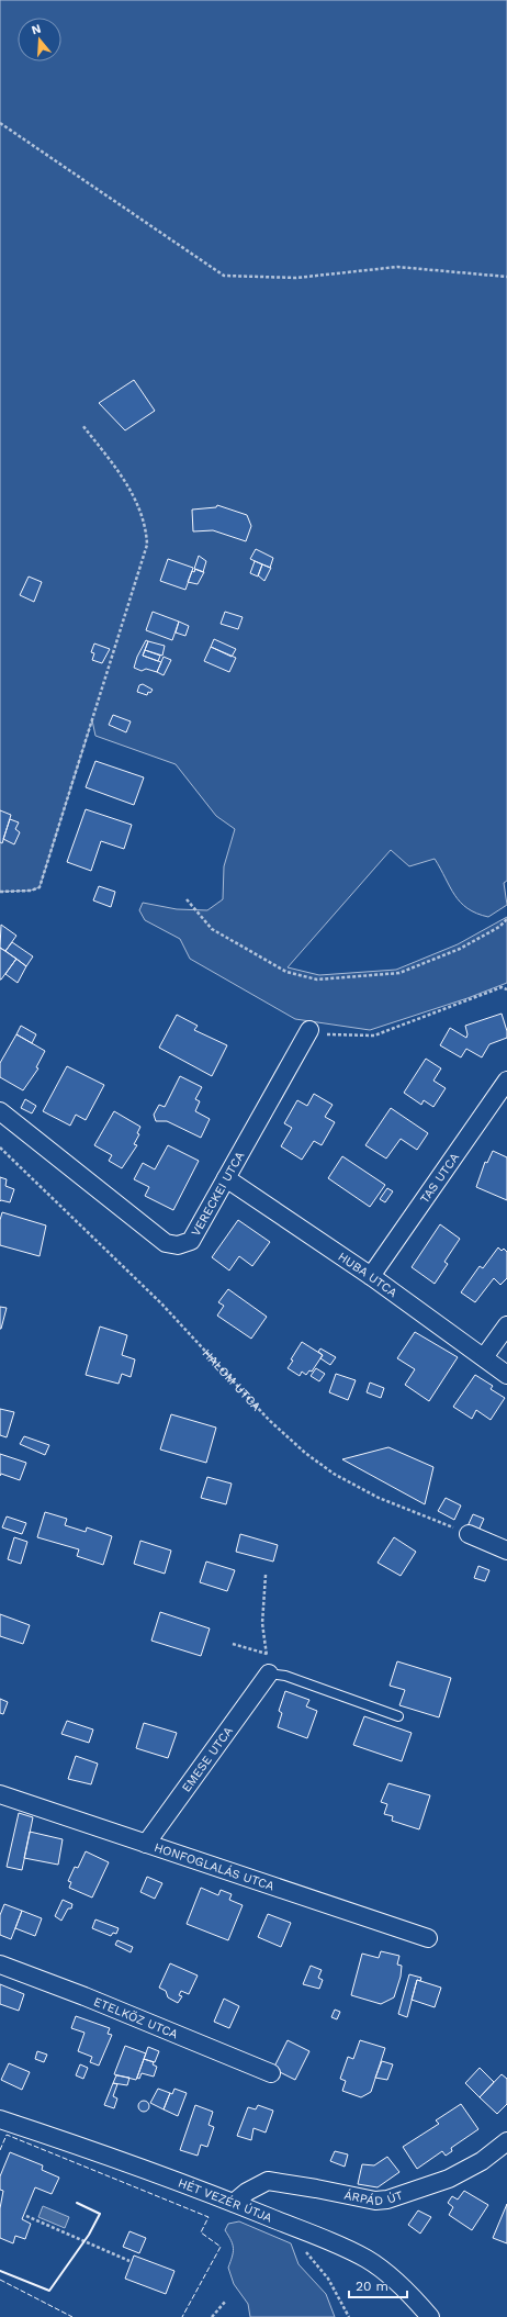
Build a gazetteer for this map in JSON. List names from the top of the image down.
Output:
{
  "streets": {
    "street": [
      "TAS UTCA",
      "VERECKEI UTCA",
      "HUBA UTCA",
      "EMESE UTCA",
      "HONFOGLALÁS UTCA",
      "ETELKÖZ UTCA",
      "ÁRPÁD ÚT",
      "HÉT VEZÉR ÚTJA"
    ],
    "path": ["HALOM UTCA"]
  },
  "crossings": [
    ["TAS UTCA", "HUBA UTCA"],
    ["VERECKEI UTCA", "HUBA UTCA"],
    ["EMESE UTCA", "HONFOGLALÁS UTCA"],
    ["ÁRPÁD ÚT", "HÉT VEZÉR ÚTJA"]
  ],
  "scale_bar": "20 m",
  "north": "top"
}
